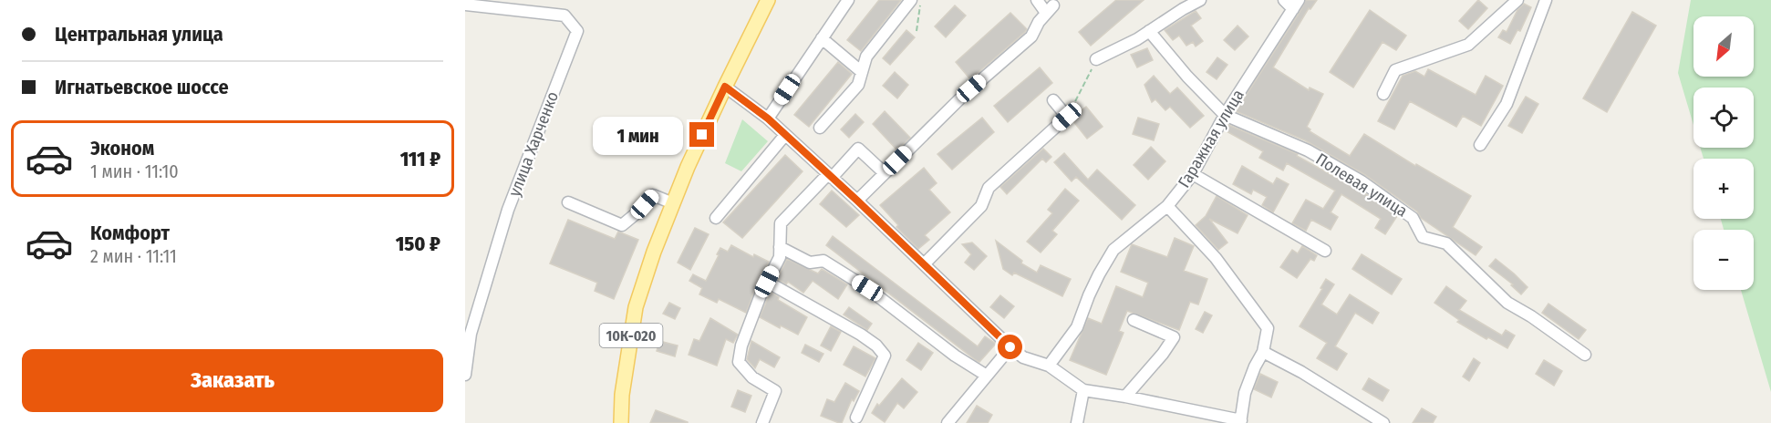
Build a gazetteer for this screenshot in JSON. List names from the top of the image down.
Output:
{
  "streets": {
    "main road": ["10К-020"],
    "street": ["Гаражная улица", "улица Харченко", "Полевая улица"]
  },
  "crossings": [
    ["Гаражная улица", "Полевая улица"]
  ],
  "north": "bottom left",
  "page": {
    "banner": ["Центральная улица", "Игнатьевское шоссе"],
    "map_buttons": ["+", "−"],
    "bubble": "1 мин",
    "list": [
      {
        "name": "Эконом",
        "note": "1 мин · 11:10",
        "value": "111 ₽"
      },
      {
        "name": "Комфорт",
        "note": "2 мин · 11:11",
        "value": "150 ₽"
      }
    ],
    "buttons": "Заказать"
  }
}
